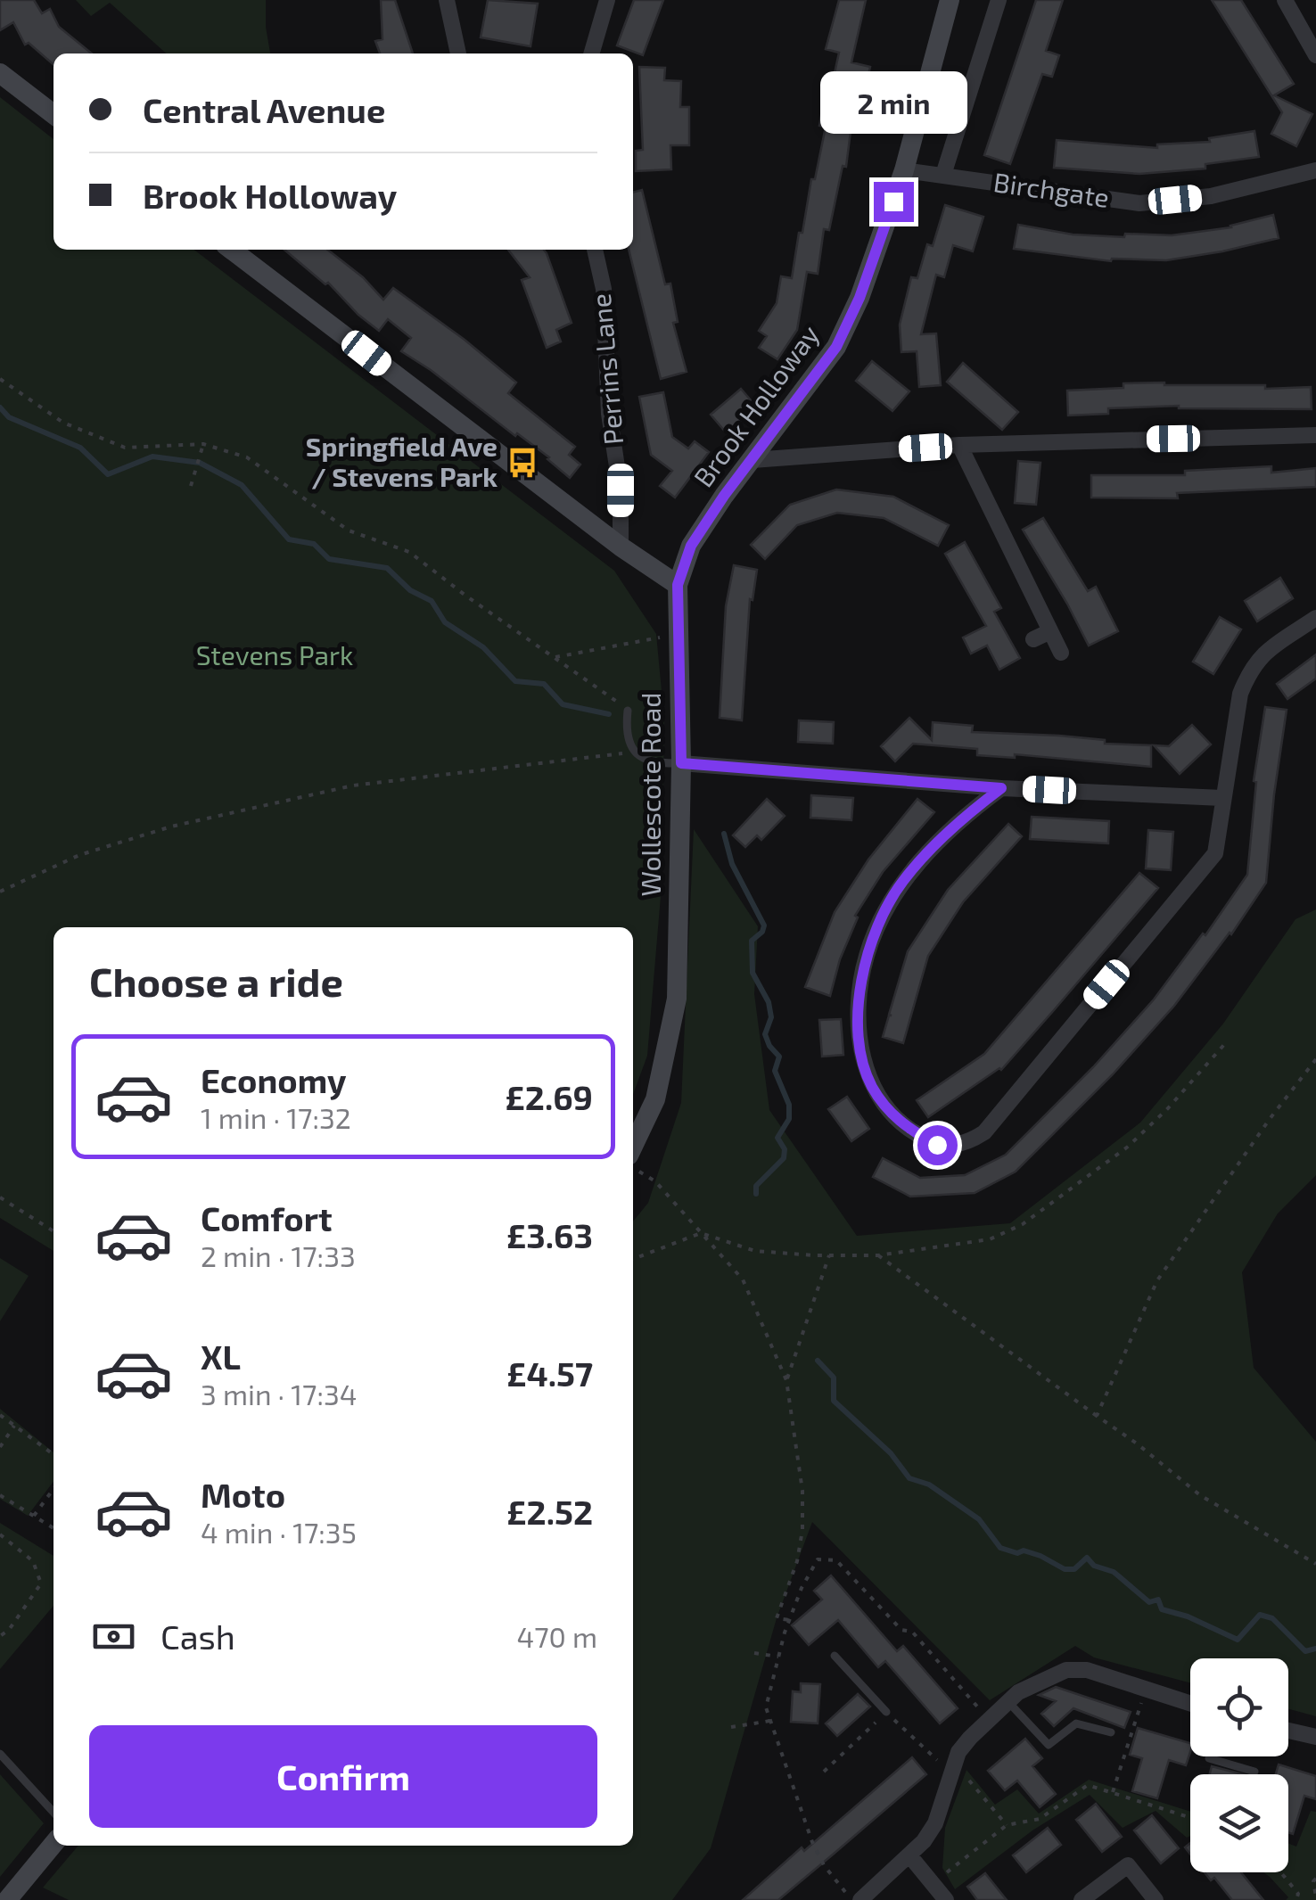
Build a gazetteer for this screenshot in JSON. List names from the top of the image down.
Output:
{
  "streets": {
    "street": [
      "Birchgate",
      "Perrins Lane",
      "Brook Holloway",
      "Wollescote Road"
    ]
  },
  "crossings": [
    ["Birchgate", "Brook Holloway"],
    ["Brook Holloway", "Wollescote Road"]
  ],
  "parks": ["Stevens Park"],
  "places": {
    "bus stop": ["Springfield Ave / Stevens Park"]
  },
  "page": {
    "banner": ["Central Avenue", "Brook Holloway"],
    "bubble": "2 min",
    "heading": "Choose a ride",
    "list": [
      {
        "name": "Economy",
        "note": "1 min · 17:32",
        "value": "£2.69"
      },
      {
        "name": "Comfort",
        "note": "2 min · 17:33",
        "value": "£3.63"
      },
      {
        "name": "XL",
        "note": "3 min · 17:34",
        "value": "£4.57"
      },
      {
        "name": "Moto",
        "note": "4 min · 17:35",
        "value": "£2.52"
      }
    ],
    "pay": ["Cash", "470 m"],
    "buttons": "Confirm"
  }
}
